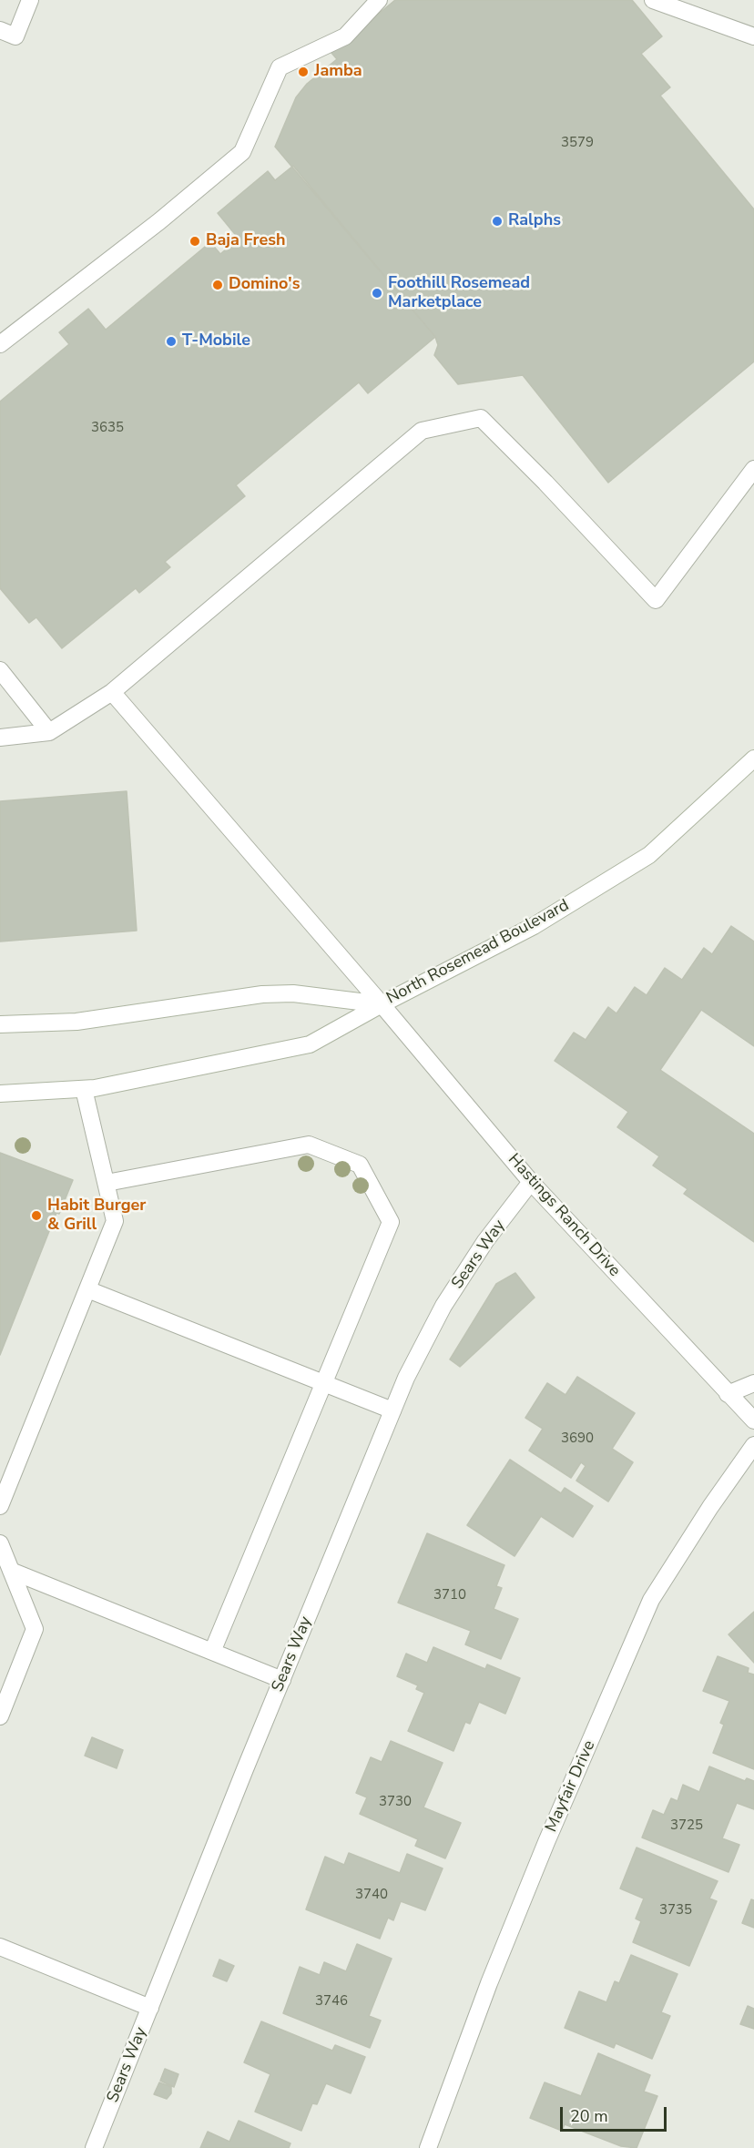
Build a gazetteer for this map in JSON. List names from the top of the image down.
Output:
{
  "streets": {
    "street": [
      "North Rosemead Boulevard",
      "Hastings Ranch Drive",
      "Sears Way",
      "Mayfair Drive"
    ]
  },
  "crossings": [
    ["North Rosemead Boulevard", "Hastings Ranch Drive"],
    ["Hastings Ranch Drive", "Sears Way"]
  ],
  "places": [
    "Jamba",
    "Ralphs",
    "Baja Fresh",
    "Domino's",
    "Foothill Rosemead Marketplace",
    "T-Mobile",
    "Habit Burger & Grill"
  ],
  "house_numbers": [
    "3579",
    "3635",
    "3690",
    "3710",
    "3730",
    "3725",
    "3740",
    "3735",
    "3746"
  ],
  "scale_bar": "20 m"
}
